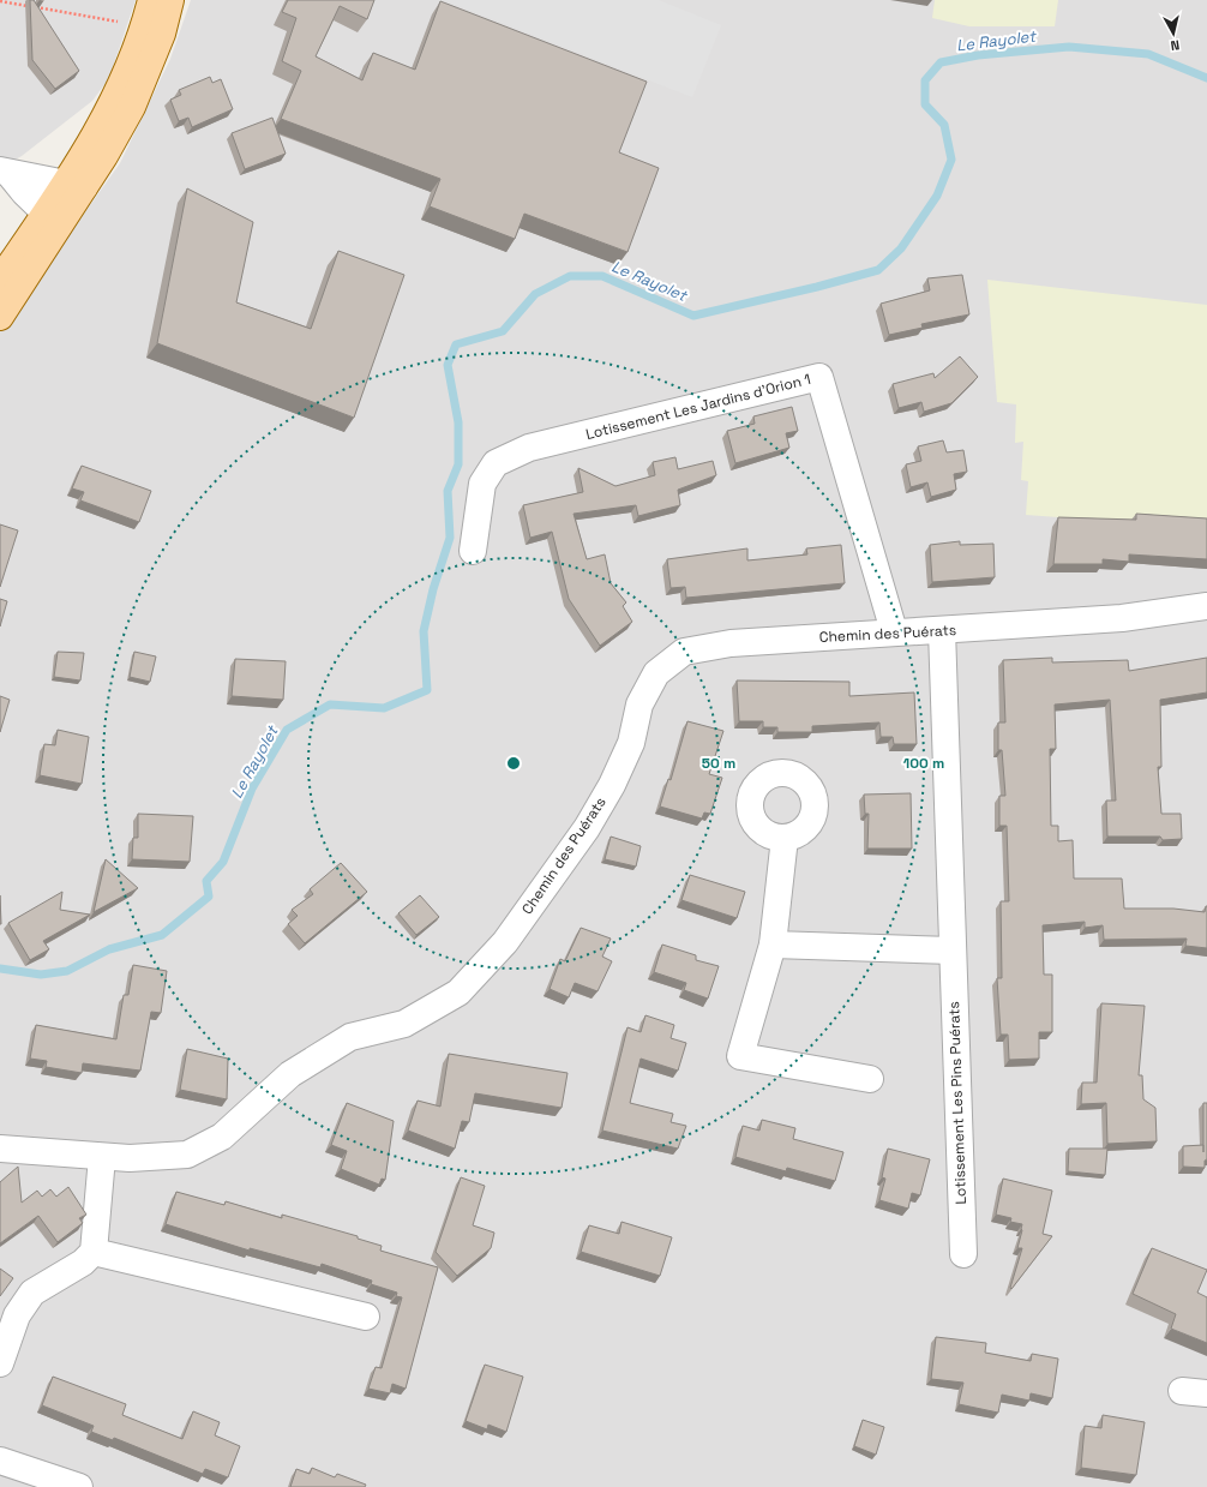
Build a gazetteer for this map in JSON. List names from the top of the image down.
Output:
{
  "streets": {
    "street": ["Lotissement Les Jardins d'Orion 1", "Chemin des Puérats", "Lotissement Les Pins Puérats"]
  },
  "crossings": [
    ["Lotissement Les Jardins d'Orion 1", "Chemin des Puérats"],
    ["Chemin des Puérats", "Lotissement Les Pins Puérats"]
  ],
  "water": ["Le Rayolet"],
  "north": "bottom",
  "rings": ["50 m", "100 m"]
}
